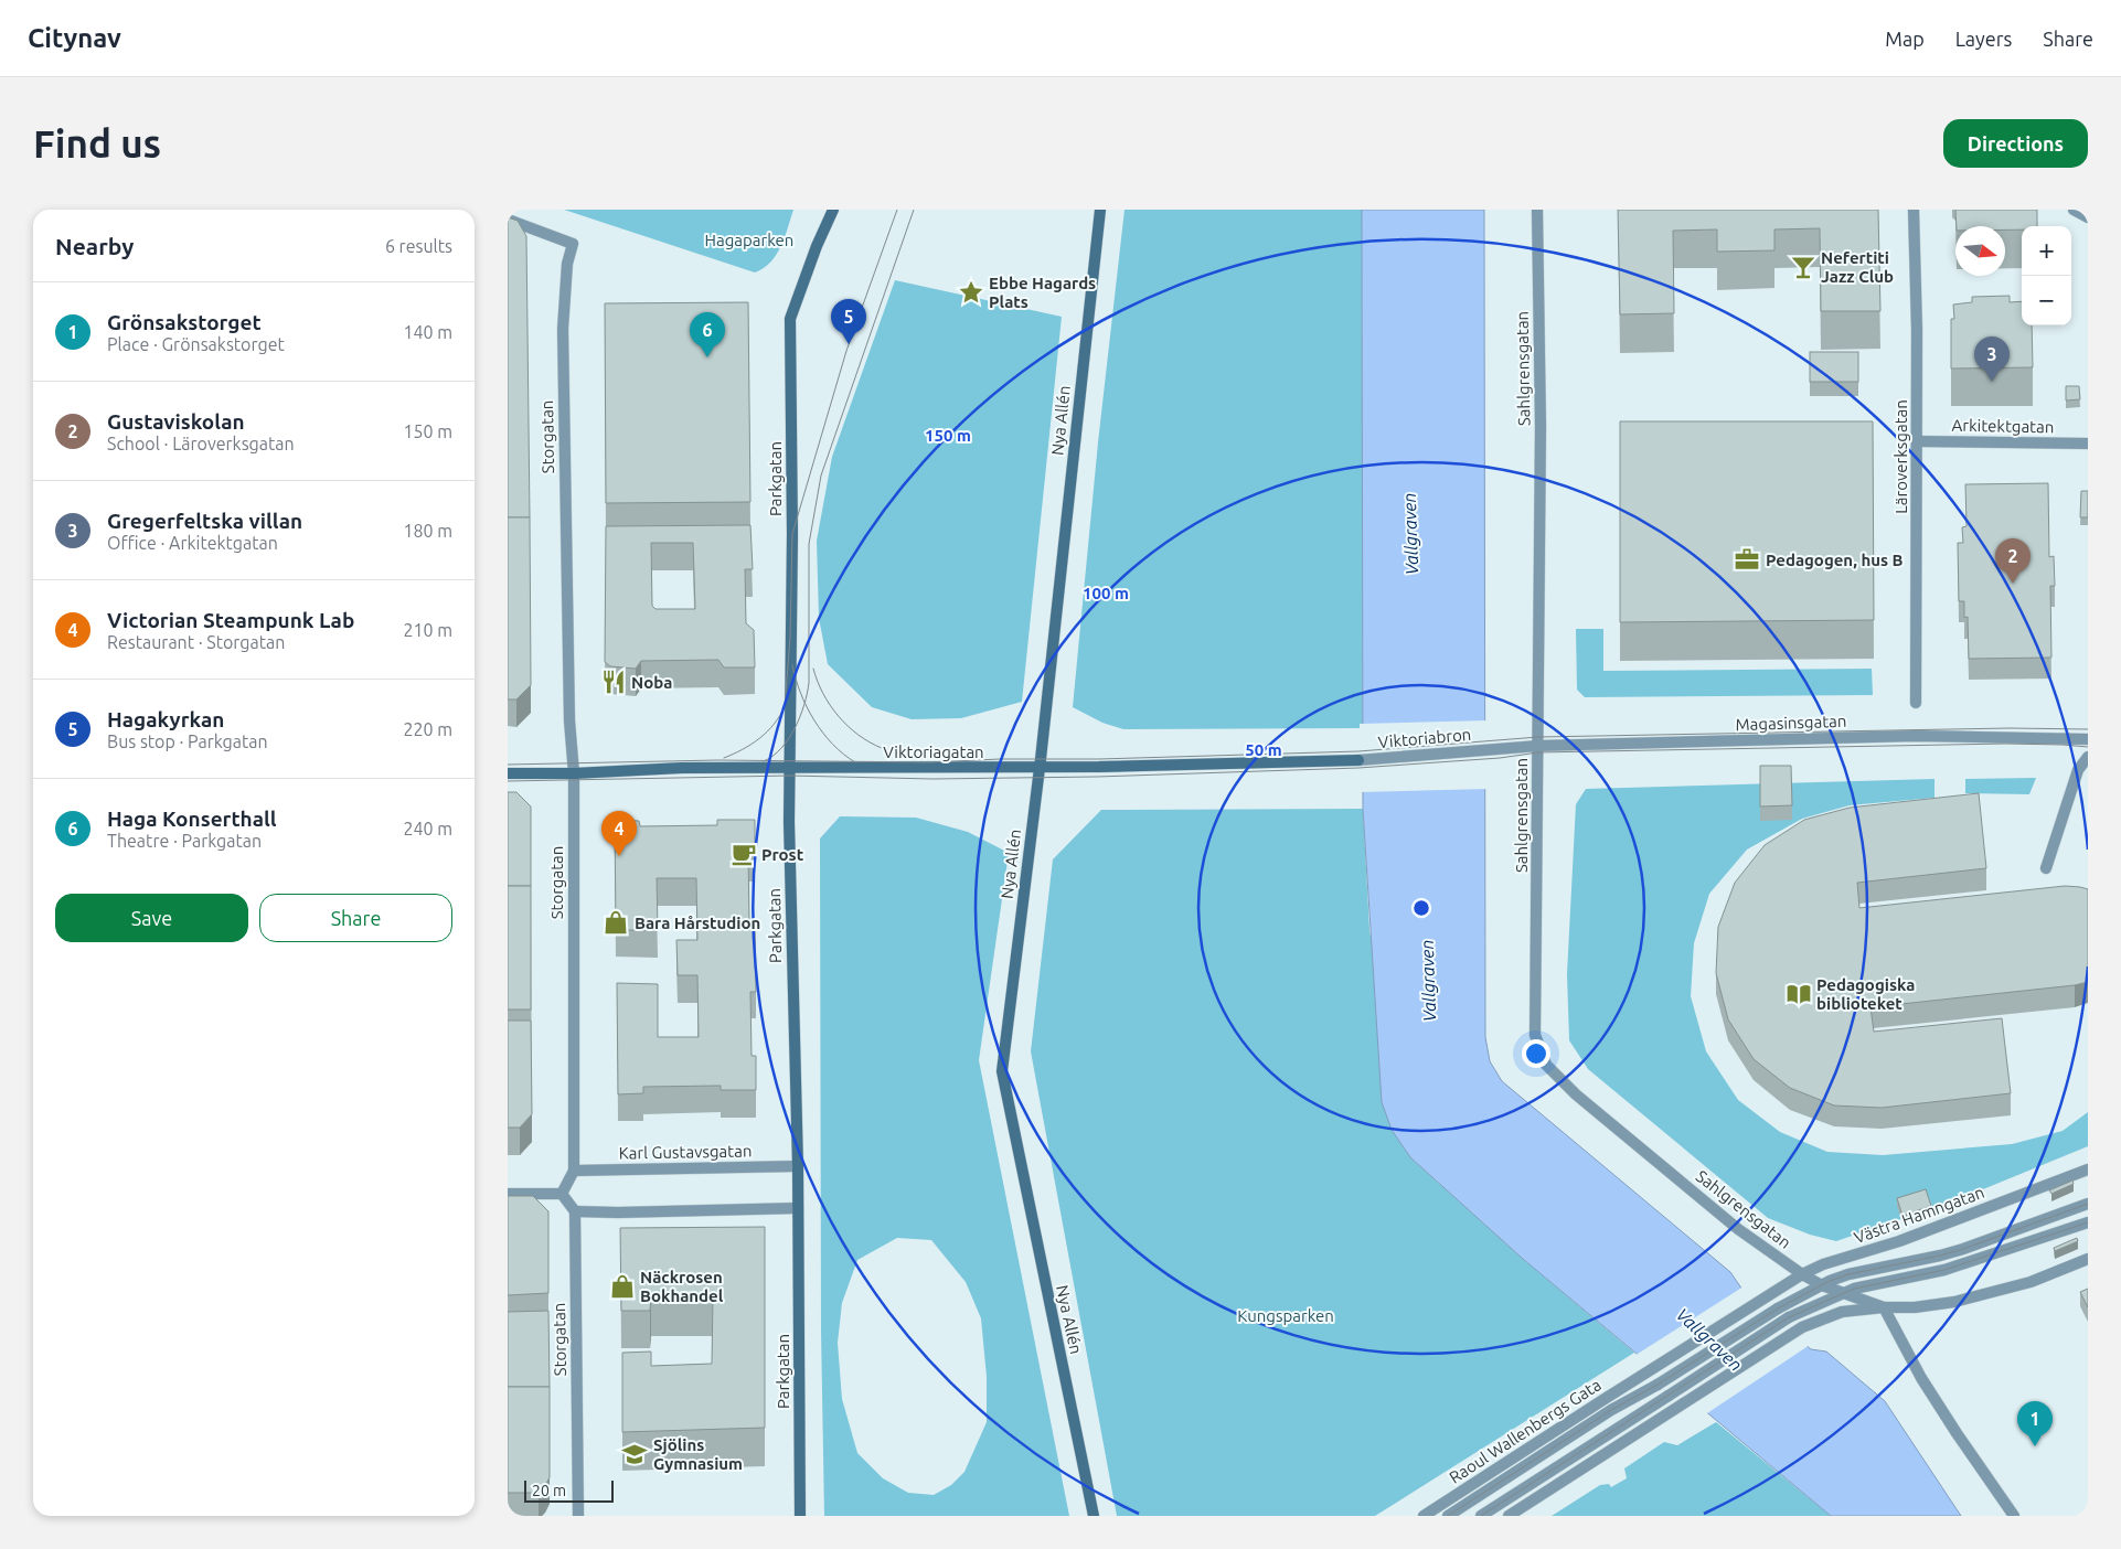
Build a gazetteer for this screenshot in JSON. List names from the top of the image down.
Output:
{
  "streets": {
    "main road": ["Nya Allén", "Parkgatan", "Viktoriagatan"],
    "street": [
      "Sahlgrensgatan",
      "Arkitektgatan",
      "Storgatan",
      "Läroverksgatan",
      "Magasinsgatan",
      "Viktoriabron",
      "Karl Gustavsgatan",
      "Västra Hamngatan",
      "Raoul Wallenbergs Gata"
    ]
  },
  "crossings": [
    ["Sahlgrensgatan", "Magasinsgatan"],
    ["Sahlgrensgatan", "Västra Hamngatan"],
    ["Nya Allén", "Viktoriagatan"],
    ["Arkitektgatan", "Läroverksgatan"],
    ["Storgatan", "Viktoriagatan"],
    ["Storgatan", "Karl Gustavsgatan"],
    ["Parkgatan", "Viktoriagatan"],
    ["Parkgatan", "Karl Gustavsgatan"],
    ["Magasinsgatan", "Viktoriabron"],
    ["Viktoriabron", "Viktoriagatan"],
    ["Västra Hamngatan", "Raoul Wallenbergs Gata"]
  ],
  "water": ["Vallgraven"],
  "parks": ["Hagaparken", "Kungsparken"],
  "places": {
    "bar": ["Nefertiti Jazz Club"],
    "place": ["Ebbe Hagards Plats"],
    "office": ["Pedagogen, hus B"],
    "restaurant": ["Noba"],
    "cafe": ["Prost"],
    "shop": ["Bara Hårstudion", "Näckrosen Bokhandel"],
    "library": ["Pedagogiska biblioteket"],
    "school or university": ["Sjölins Gymnasium"]
  },
  "scale_bar": "20 m",
  "north": "right",
  "page": {
    "header": "Citynav",
    "nav": ["Map", "Layers", "Share"],
    "buttons": [
      "Directions",
      ["Save", "Share"]
    ],
    "title": "Find us",
    "heading": ["Nearby", "6 results"],
    "map_buttons": ["+", "−"],
    "list": [
      {
        "mark": "1",
        "name": "Grönsakstorget",
        "note": "Place · Grönsakstorget",
        "value": "140 m"
      },
      {
        "mark": "2",
        "name": "Gustaviskolan",
        "note": "School · Läroverksgatan",
        "value": "150 m"
      },
      {
        "mark": "3",
        "name": "Gregerfeltska villan",
        "note": "Office · Arkitektgatan",
        "value": "180 m"
      },
      {
        "mark": "4",
        "name": "Victorian Steampunk Lab",
        "note": "Restaurant · Storgatan",
        "value": "210 m"
      },
      {
        "mark": "5",
        "name": "Hagakyrkan",
        "note": "Bus stop · Parkgatan",
        "value": "220 m"
      },
      {
        "mark": "6",
        "name": "Haga Konserthall",
        "note": "Theatre · Parkgatan",
        "value": "240 m"
      }
    ],
    "pins": [
      "5",
      "6",
      "3",
      "2",
      "4",
      "1"
    ],
    "scale": "20 m"
  },
  "rings": ["150 m", "100 m", "50 m"]
}
